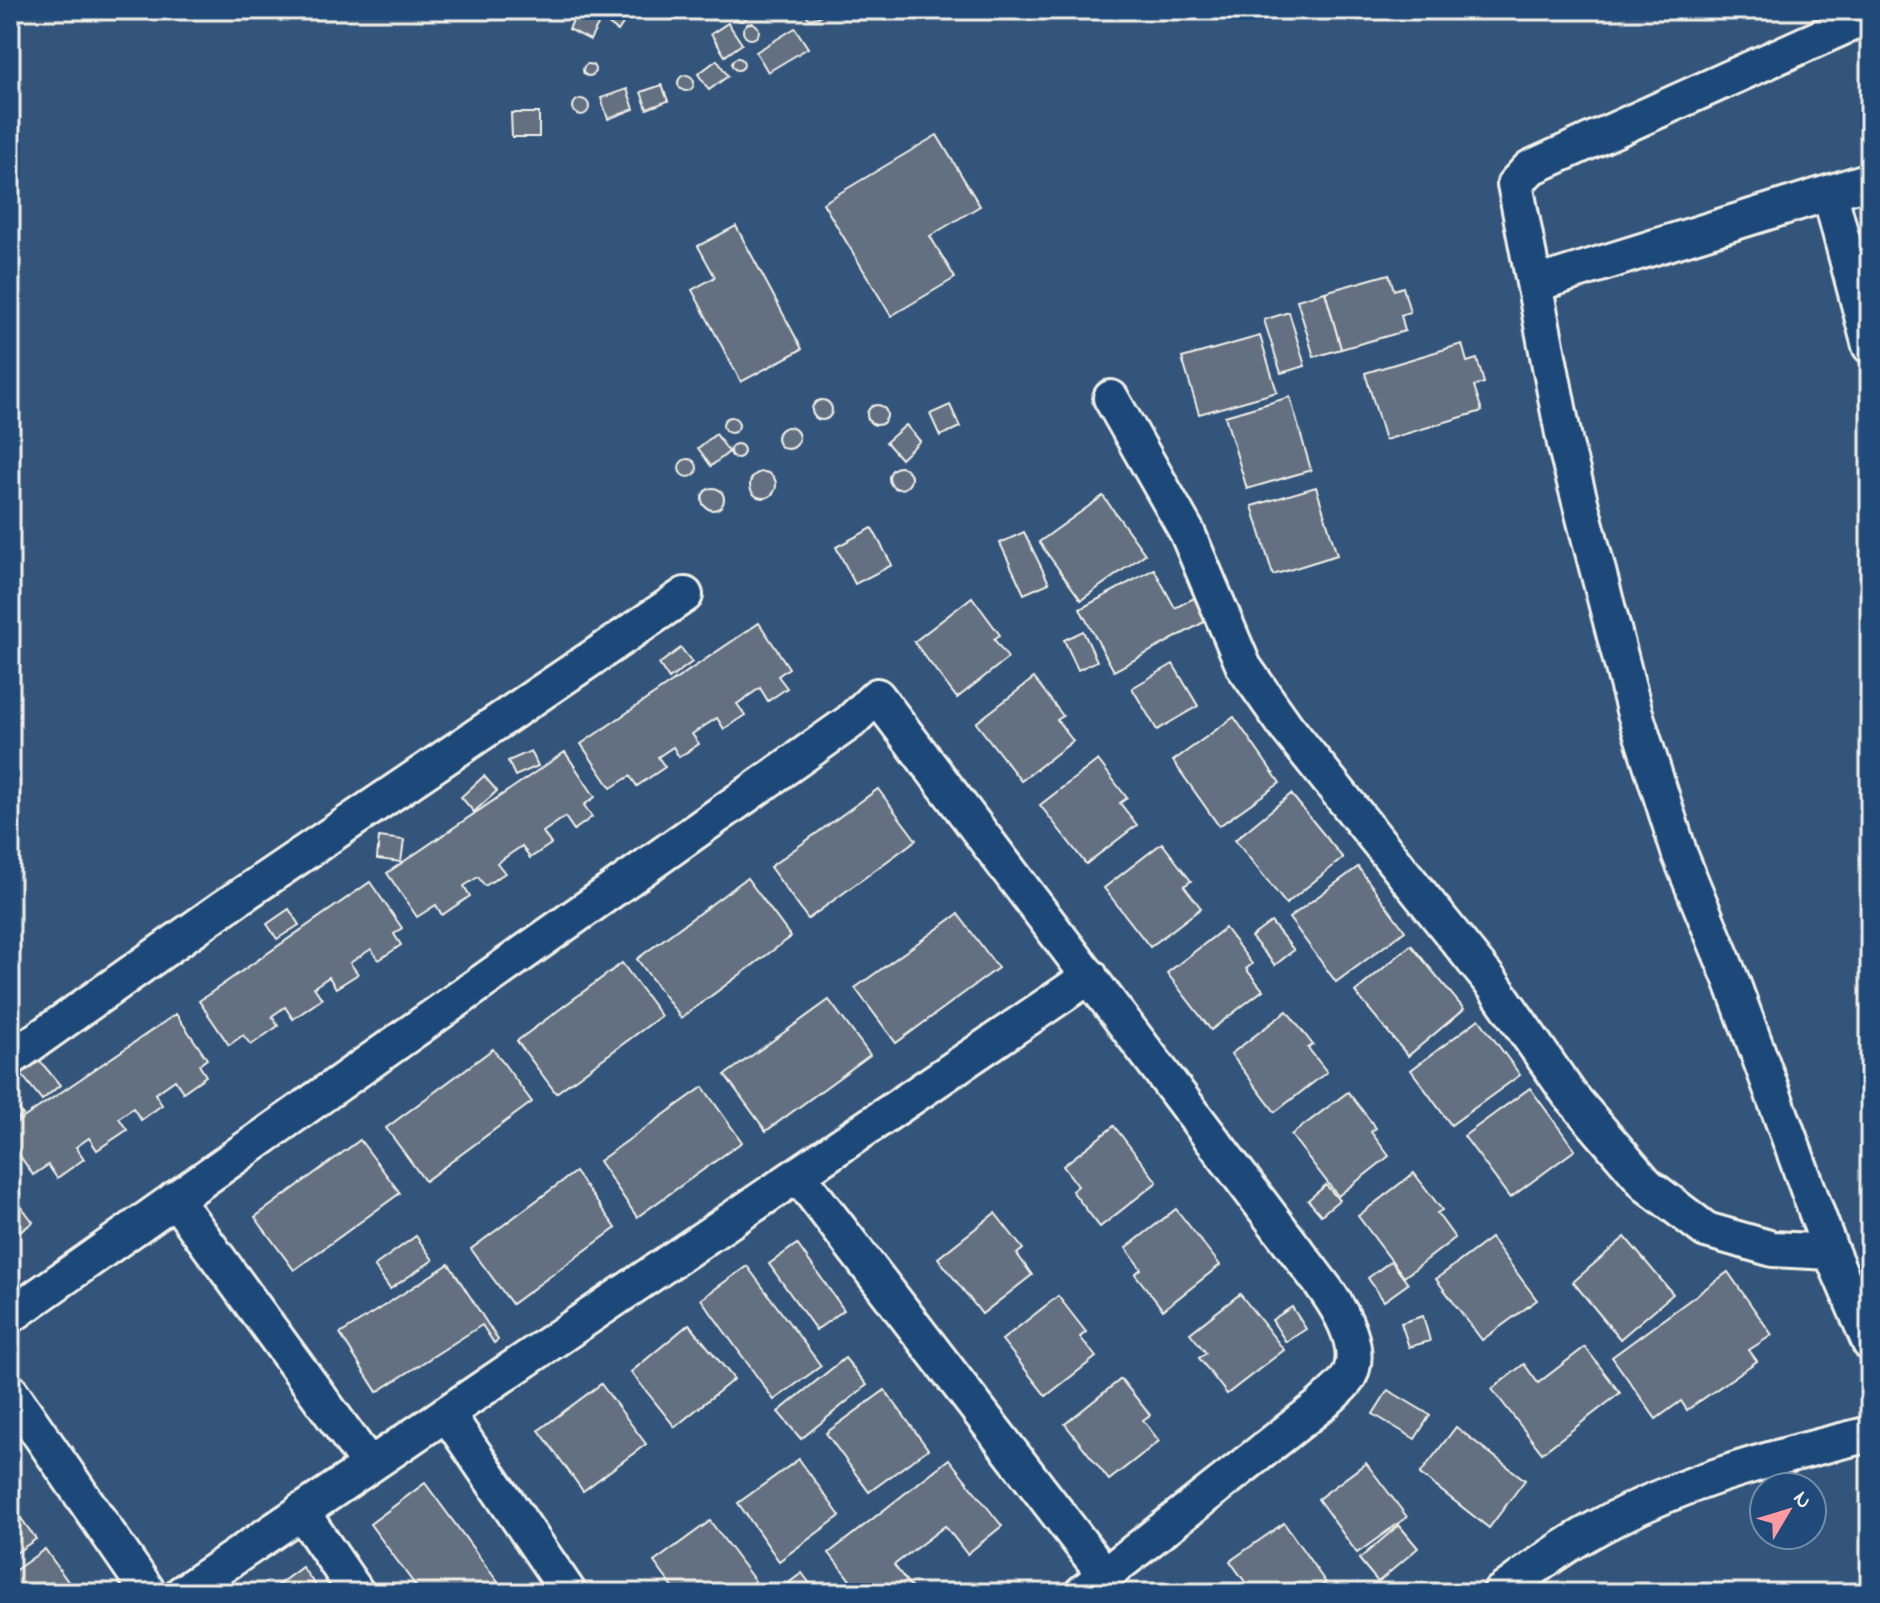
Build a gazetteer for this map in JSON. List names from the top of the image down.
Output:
{
  "north": "top right"
}
